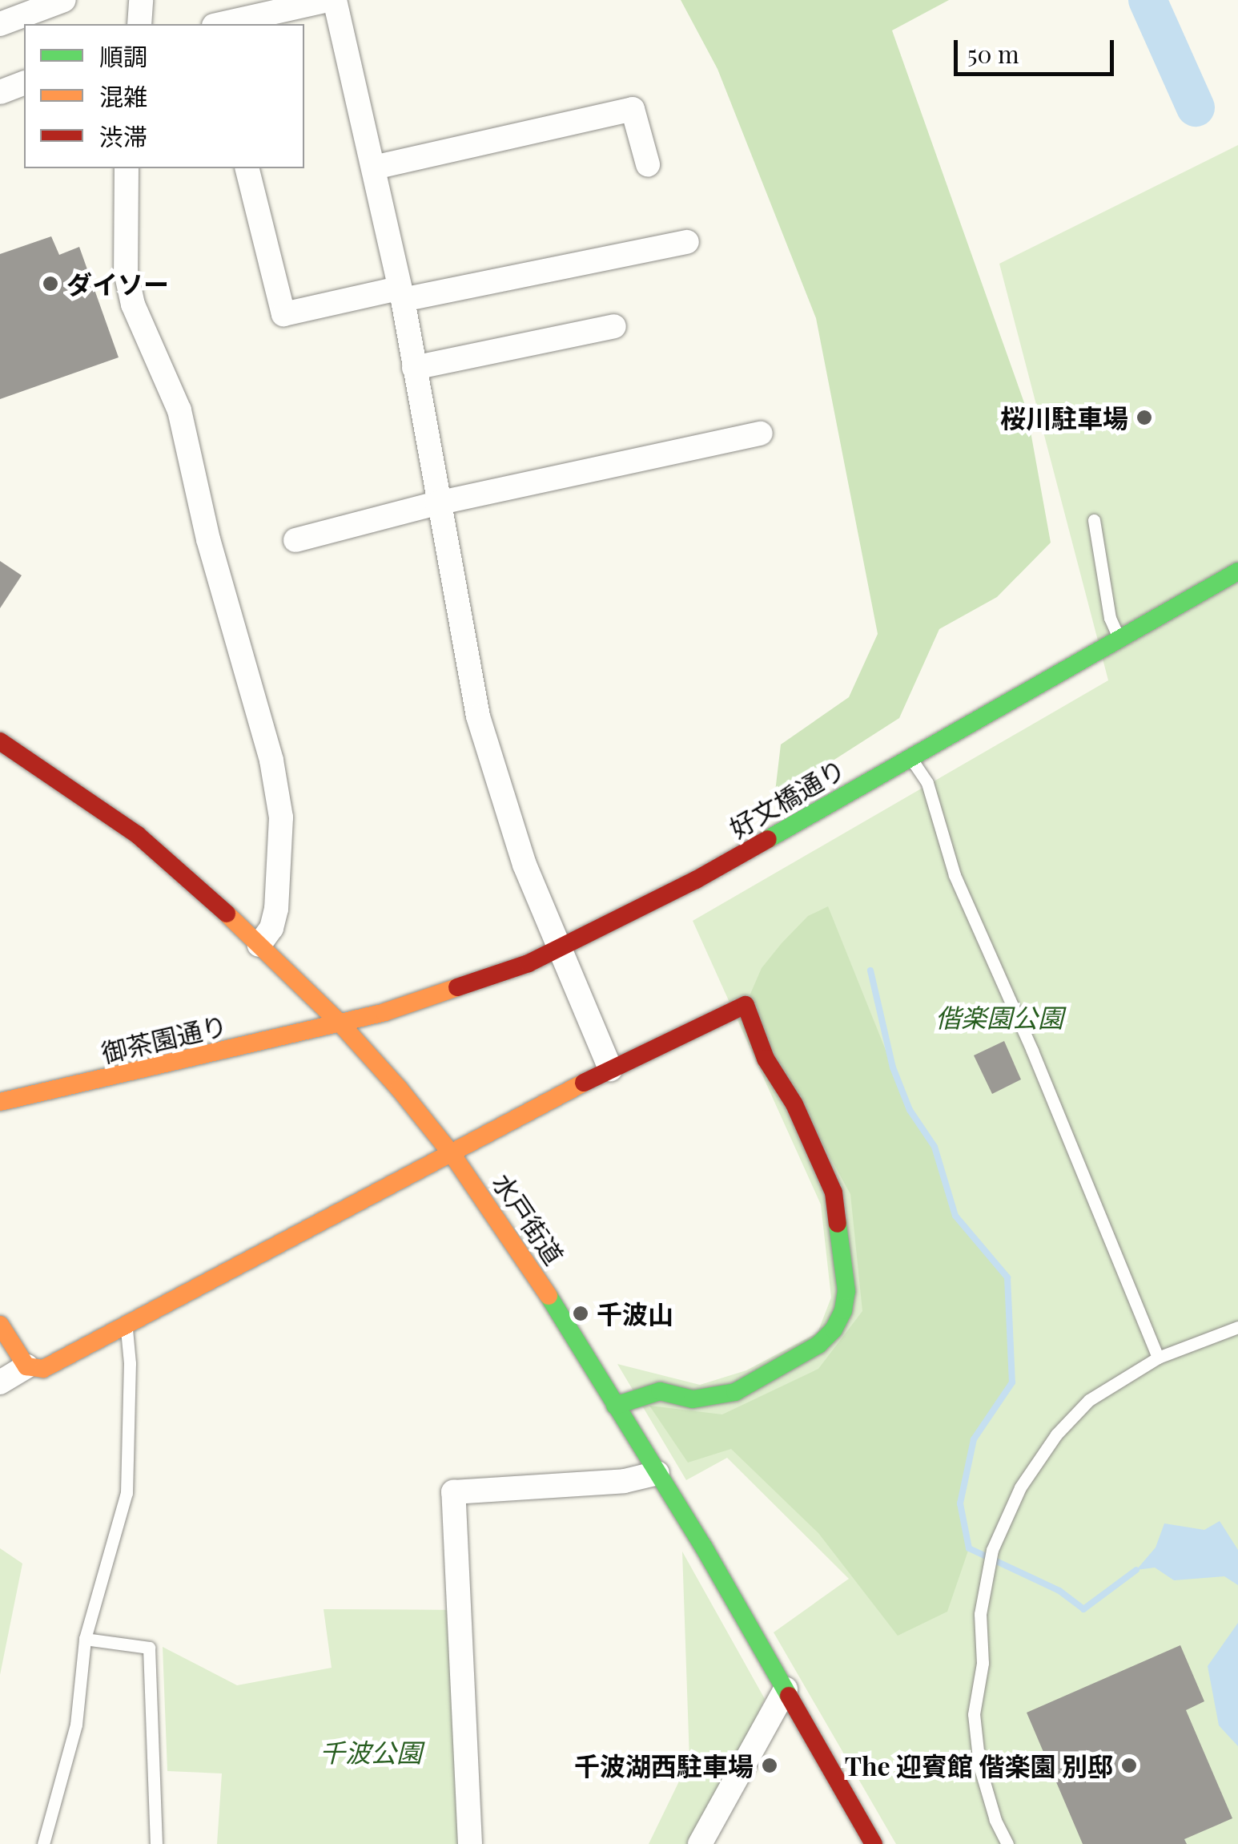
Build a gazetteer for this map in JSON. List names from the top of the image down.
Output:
{
  "streets": {
    "street": ["好文橋通り", "御茶園通り", "水戸街道"]
  },
  "crossings": [
    ["好文橋通り", "御茶園通り"],
    ["好文橋通り", "水戸街道"],
    ["御茶園通り", "水戸街道"]
  ],
  "parks": ["偕楽園公園", "千波公園"],
  "places": [
    "ダイソー",
    "桜川駐車場",
    "千波山",
    "千波湖西駐車場",
    "The 迎賓館 偕楽園 別邸"
  ],
  "legend": ["順調", "混雑", "渋滞"],
  "scale_bar": "50 m"
}
